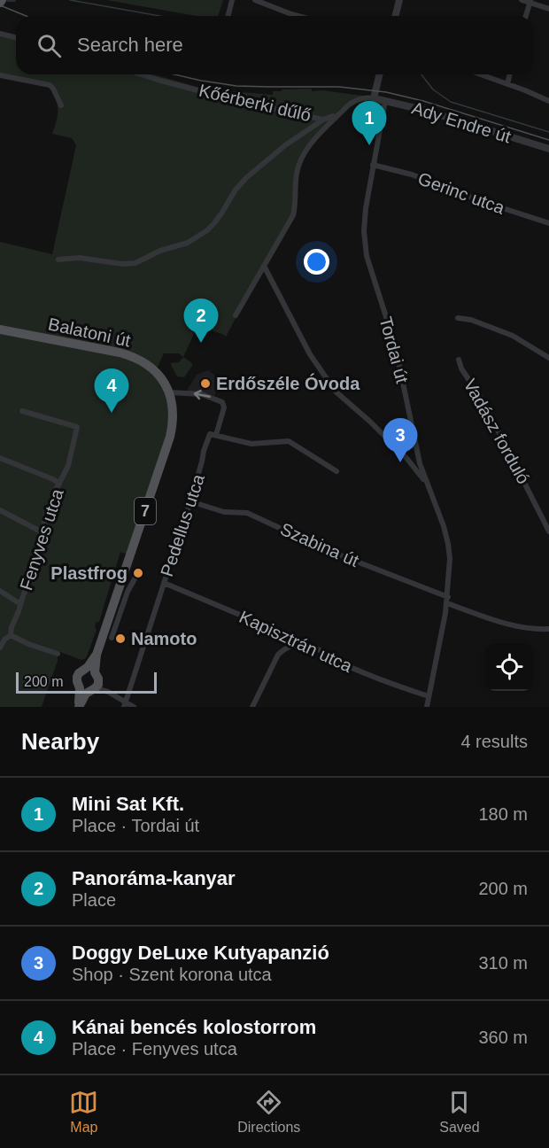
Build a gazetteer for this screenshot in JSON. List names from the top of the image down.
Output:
{
  "streets": {
    "main road": ["Balatoni út", "7"],
    "street": [
      "Kőérberki dűlő",
      "Ady Endre út",
      "Gerinc utca",
      "Tordai út",
      "Vadász forduló",
      "Pedellus utca",
      "Fenyves utca",
      "Szabina út",
      "Kapisztrán utca"
    ]
  },
  "crossings": [
    ["Ady Endre út", "Tordai út"],
    ["Gerinc utca", "Tordai út"],
    ["Balatoni út", "Pedellus utca"],
    ["Tordai út", "Szabina út"],
    ["Tordai út", "Kapisztrán utca"],
    ["Pedellus utca", "Szabina út"],
    ["Pedellus utca", "Kapisztrán utca"]
  ],
  "places": ["Erdőszéle Óvoda", "Plastfrog", "Namoto"],
  "scale_bar": "200 m",
  "page": {
    "search": "Search here",
    "pins": [
      "1",
      "2",
      "4",
      "3"
    ],
    "scale": "200 m",
    "heading": ["Nearby", "4 results"],
    "list": [
      {
        "mark": "1",
        "name": "Mini Sat Kft.",
        "note": "Place · Tordai út",
        "value": "180 m"
      },
      {
        "mark": "2",
        "name": "Panoráma-kanyar",
        "note": "Place",
        "value": "200 m"
      },
      {
        "mark": "3",
        "name": "Doggy DeLuxe Kutyapanzió",
        "note": "Shop · Szent korona utca",
        "value": "310 m"
      },
      {
        "mark": "4",
        "name": "Kánai bencés kolostorrom",
        "note": "Place · Fenyves utca",
        "value": "360 m"
      }
    ],
    "nav": ["Map", "Directions", "Saved"]
  }
}
